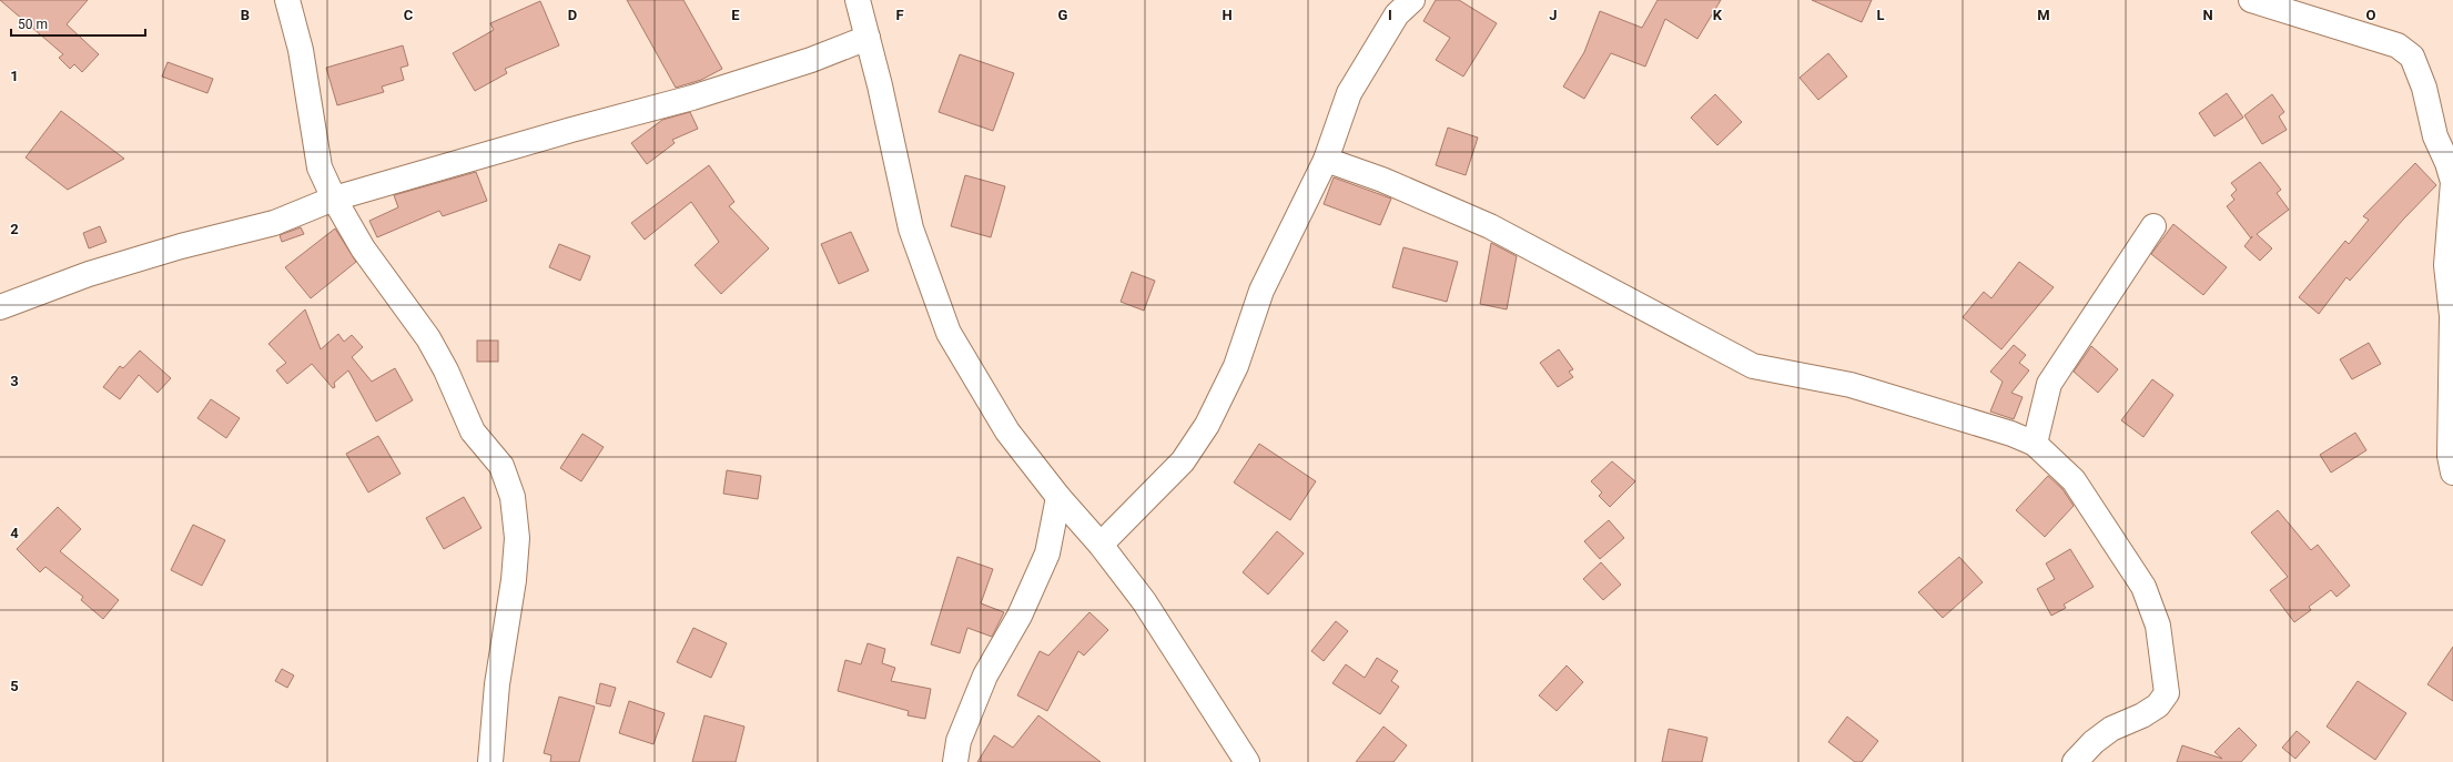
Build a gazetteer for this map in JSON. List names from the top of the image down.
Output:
{
  "scale_bar": "50 m",
  "grid": {
    "columns": [
      "B",
      "C",
      "D",
      "E",
      "F",
      "G",
      "H",
      "I",
      "J",
      "K",
      "L",
      "M",
      "N",
      "O"
    ],
    "rows": [
      "1",
      "2",
      "3",
      "4",
      "5"
    ]
  }
}
